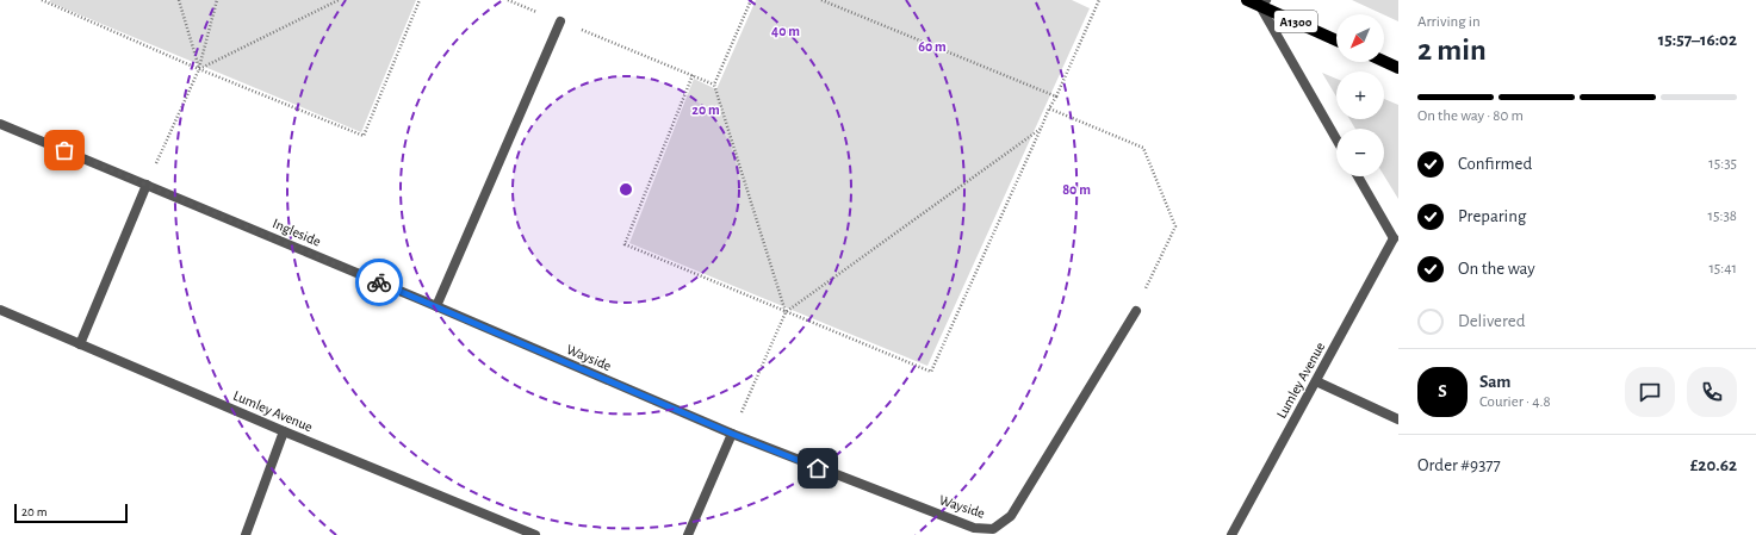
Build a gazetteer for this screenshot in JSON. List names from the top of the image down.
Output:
{
  "streets": {
    "main road": ["A1300"],
    "street": ["Ingleside", "Wayside", "Lumley Avenue"]
  },
  "crossings": [
    ["Ingleside", "Wayside"]
  ],
  "scale_bar": "20 m",
  "north": "bottom left",
  "page": {
    "heading": ["2 min", "Arriving in", "15:57–16:02"],
    "panel": [
      "Sam",
      "Courier · 4.8",
      "Order #9377",
      "£20.62"
    ],
    "map_buttons": ["+", "−"],
    "bar": "On the way · 80 m",
    "list": [
      ["Confirmed", "15:35"],
      ["Preparing", "15:38"],
      ["On the way", "15:41"],
      "Delivered"
    ],
    "round": "S",
    "scale": "20 m"
  },
  "rings": [
    "40 m",
    "60 m",
    "20 m",
    "80 m"
  ]
}
